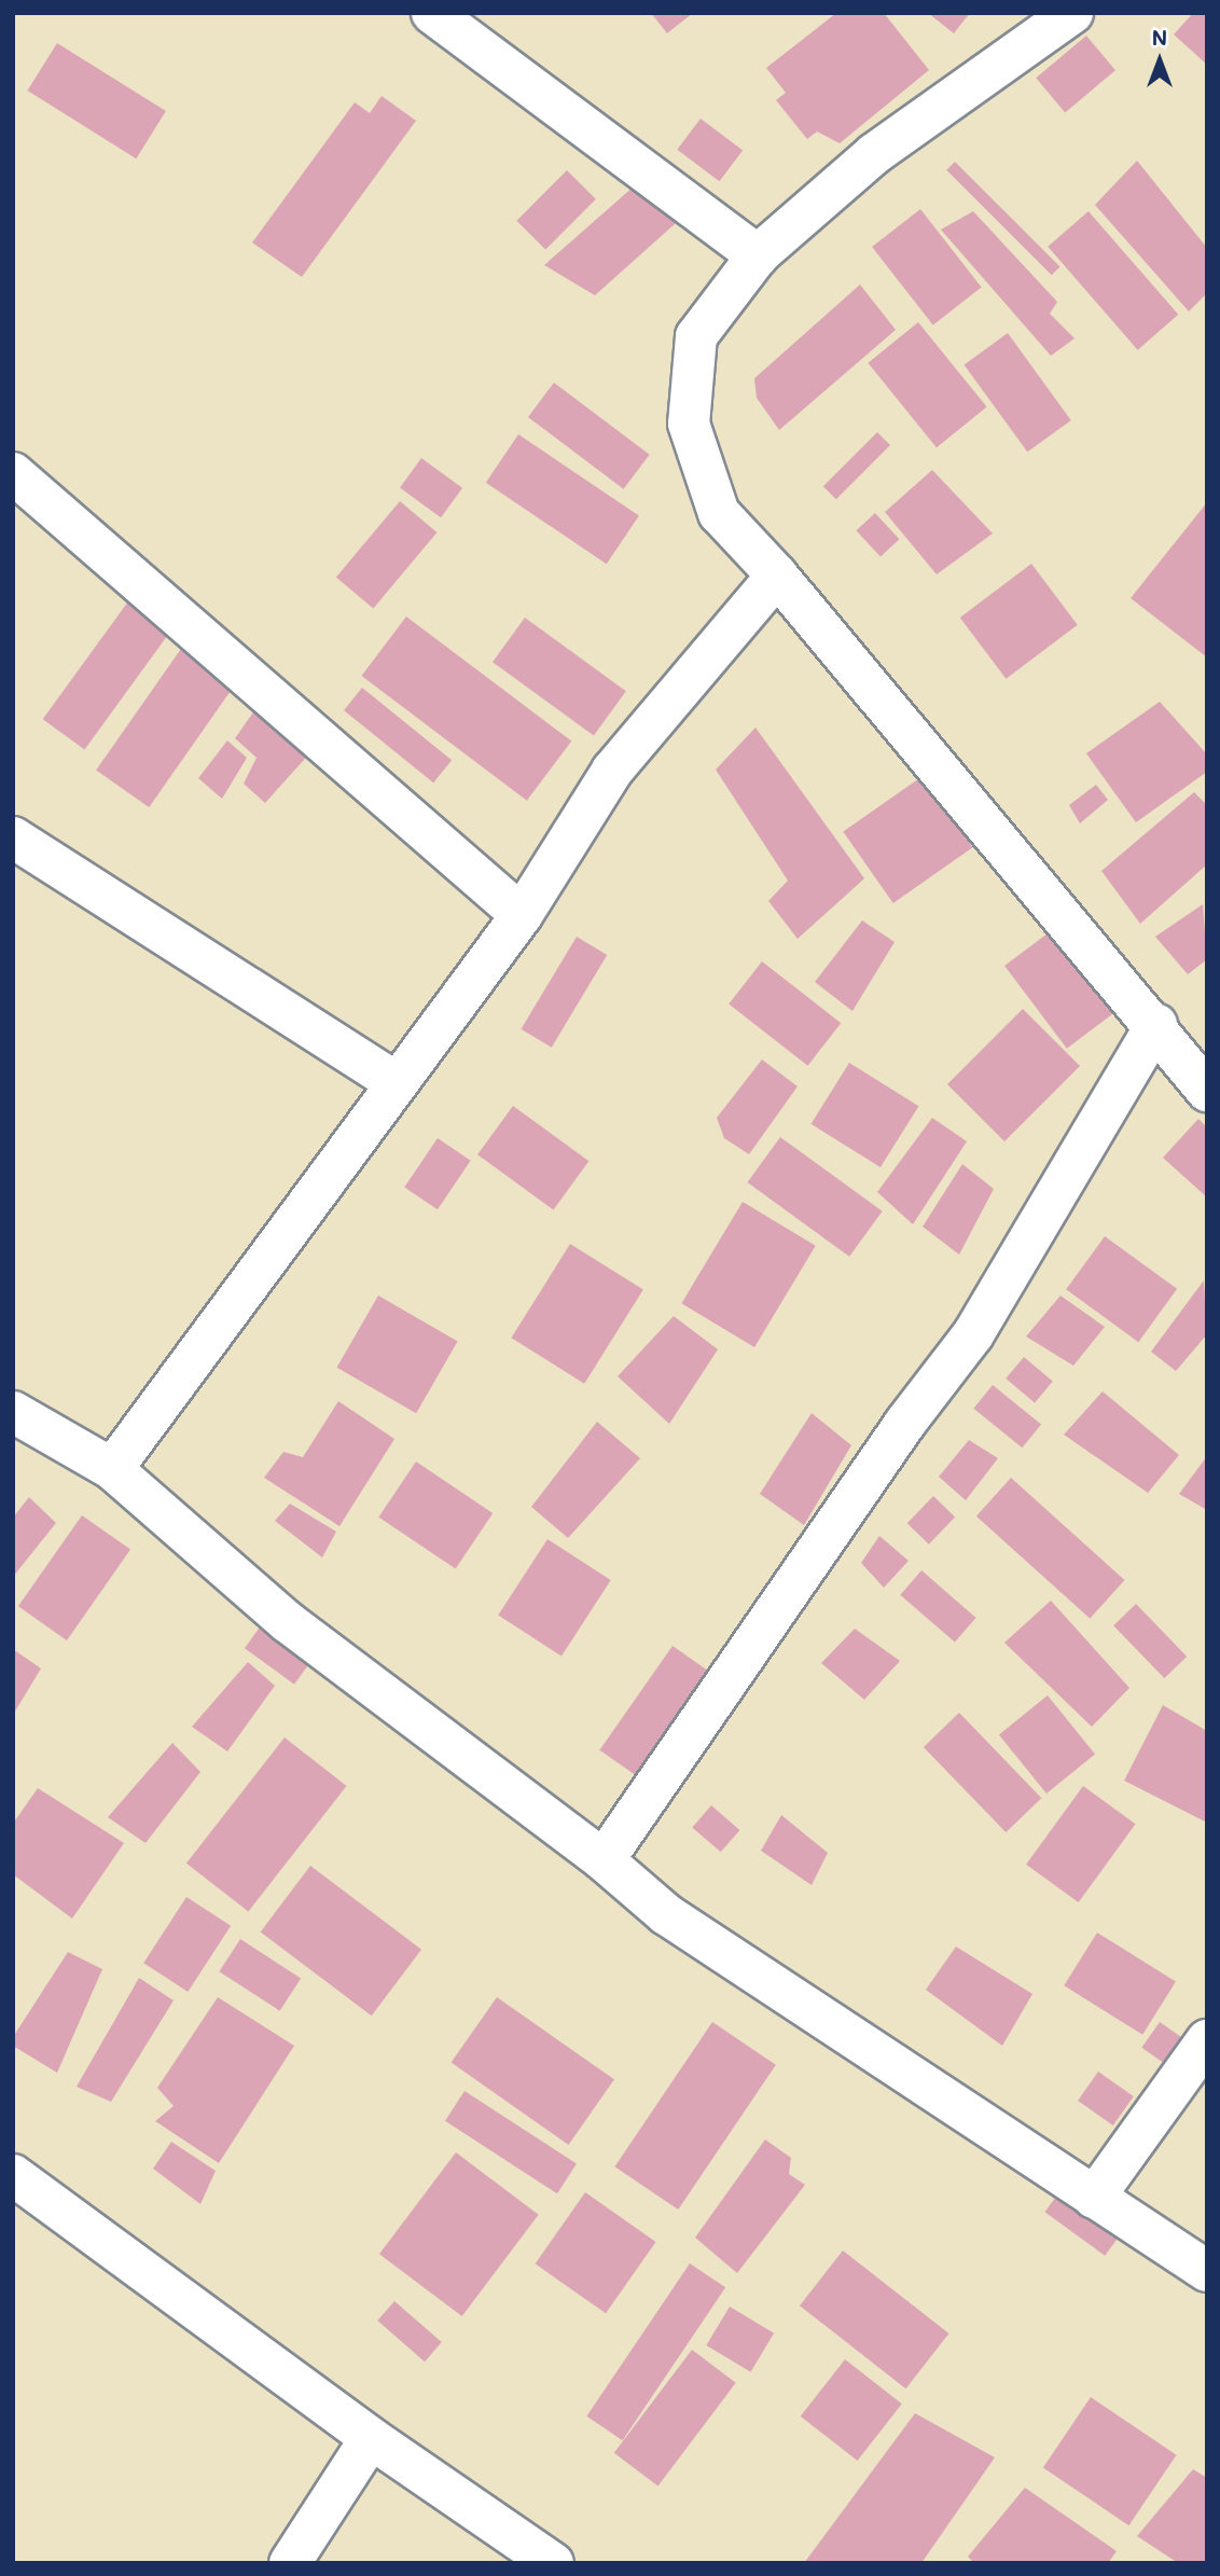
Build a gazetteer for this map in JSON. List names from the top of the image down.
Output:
{
  "north": "top"
}
